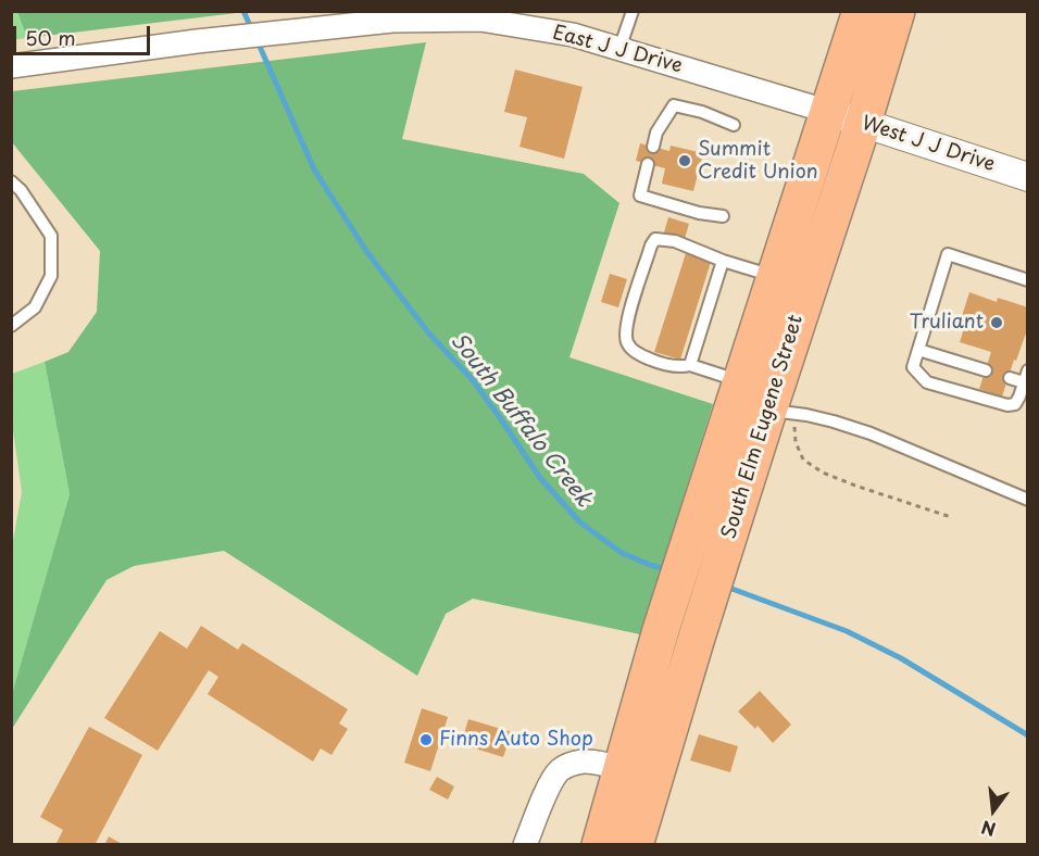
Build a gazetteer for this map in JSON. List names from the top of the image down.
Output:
{
  "streets": {
    "main road": ["South Elm Eugene Street"],
    "street": ["East J J Drive", "West J J Drive"]
  },
  "crossings": [
    ["East J J Drive", "West J J Drive"],
    ["East J J Drive", "South Elm Eugene Street"],
    ["West J J Drive", "South Elm Eugene Street"]
  ],
  "water": ["South Buffalo Creek"],
  "places": ["Summit Credit Union", "Truliant", "Finns Auto Shop"],
  "scale_bar": "50 m",
  "north": "bottom"
}
